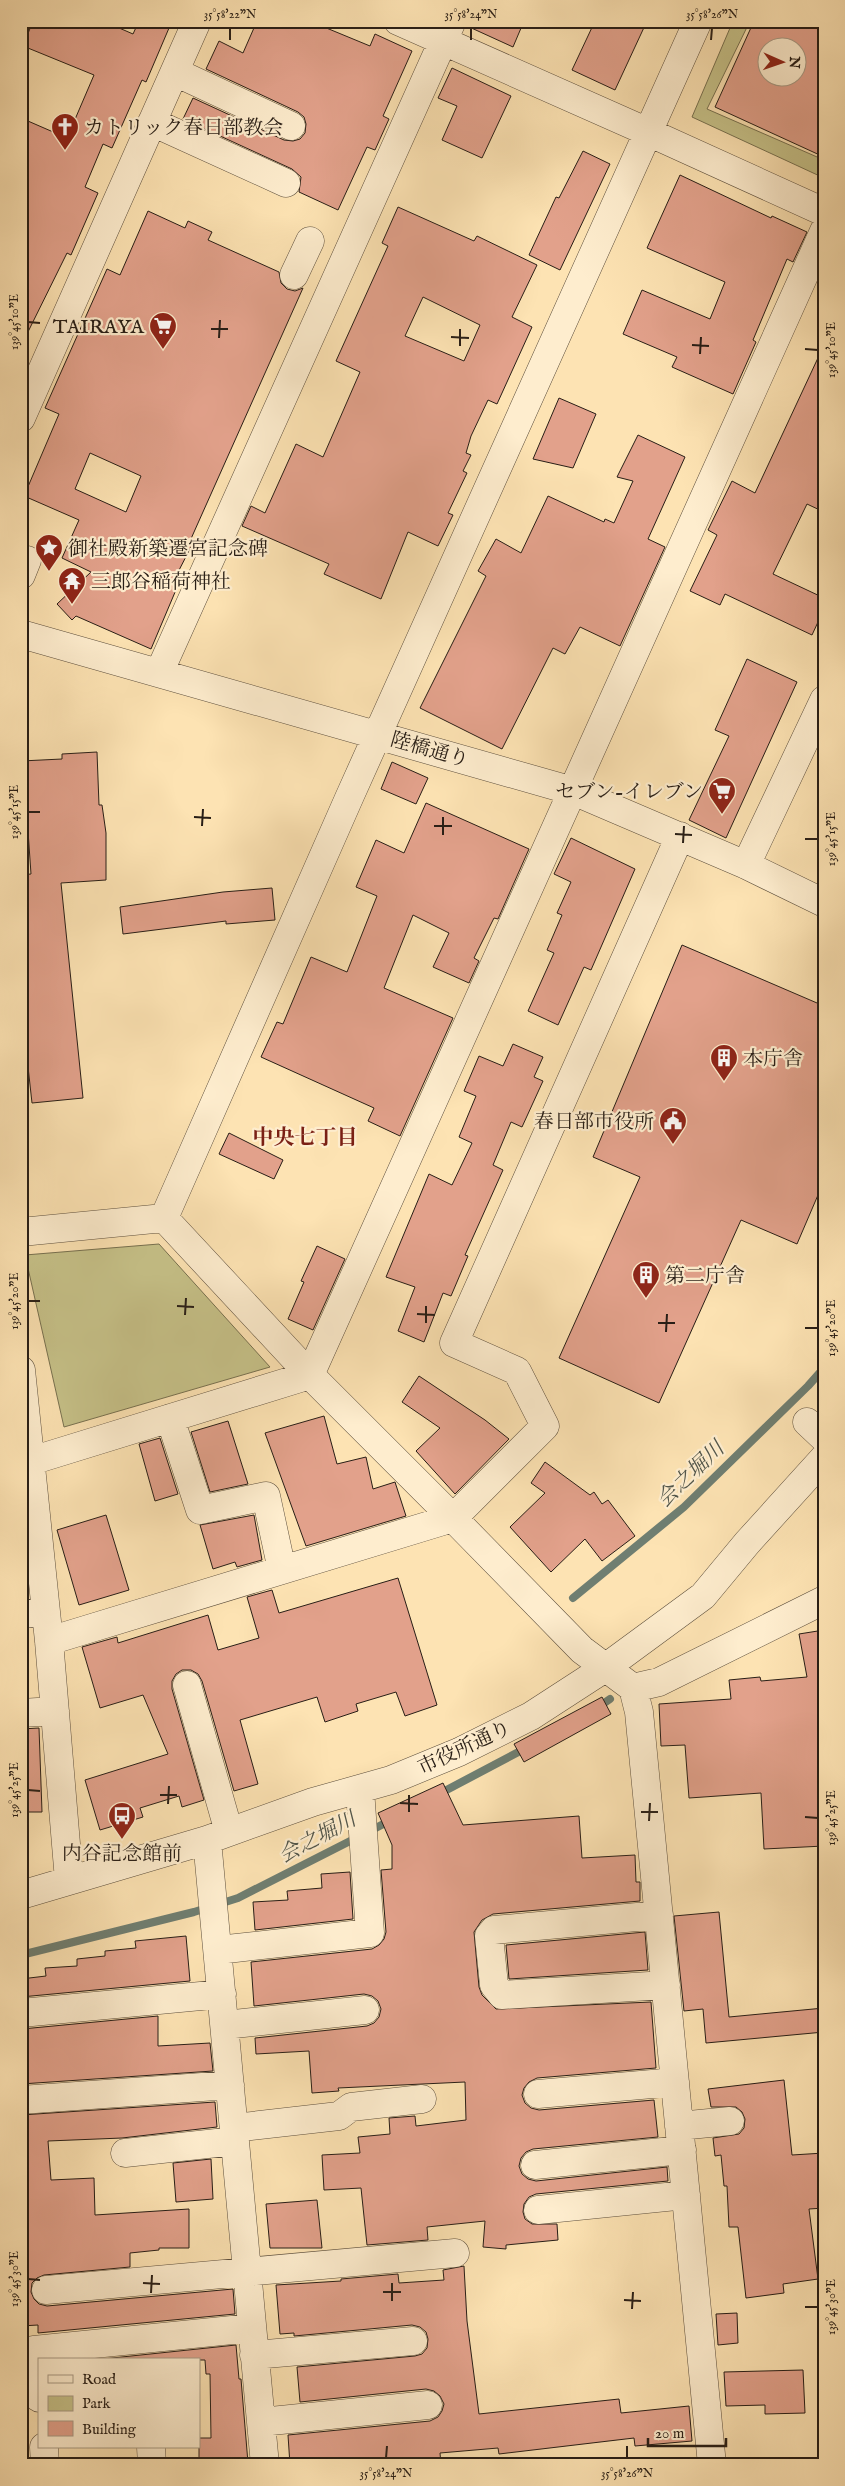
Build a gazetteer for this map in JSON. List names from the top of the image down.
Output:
{
  "streets": {
    "street": ["陸橋通り", "市役所通り"]
  },
  "districts": ["中央七丁目"],
  "water": ["会之堀川"],
  "places": {
    "church": ["カトリック春日部教会"],
    "supermarket": ["TAIRAYA", "セブン-イレブン"],
    "place": ["御社殿新築遷宮記念碑"],
    "temple": ["三郎谷稲荷神社"],
    "building": ["本庁舎", "第二庁舎"],
    "public building": ["春日部市役所"],
    "bus stop": ["内谷記念館前"]
  },
  "legend": ["Road", "Park", "Building"],
  "scale_bar": "20 m",
  "north": "right",
  "coordinates": [
    "35°58'22\"N",
    "35°58'24\"N",
    "35°58'26\"N",
    "139°45'10\"E",
    "139°45'15\"E",
    "139°45'20\"E",
    "139°45'25\"E",
    "139°45'30\"E"
  ]
}
